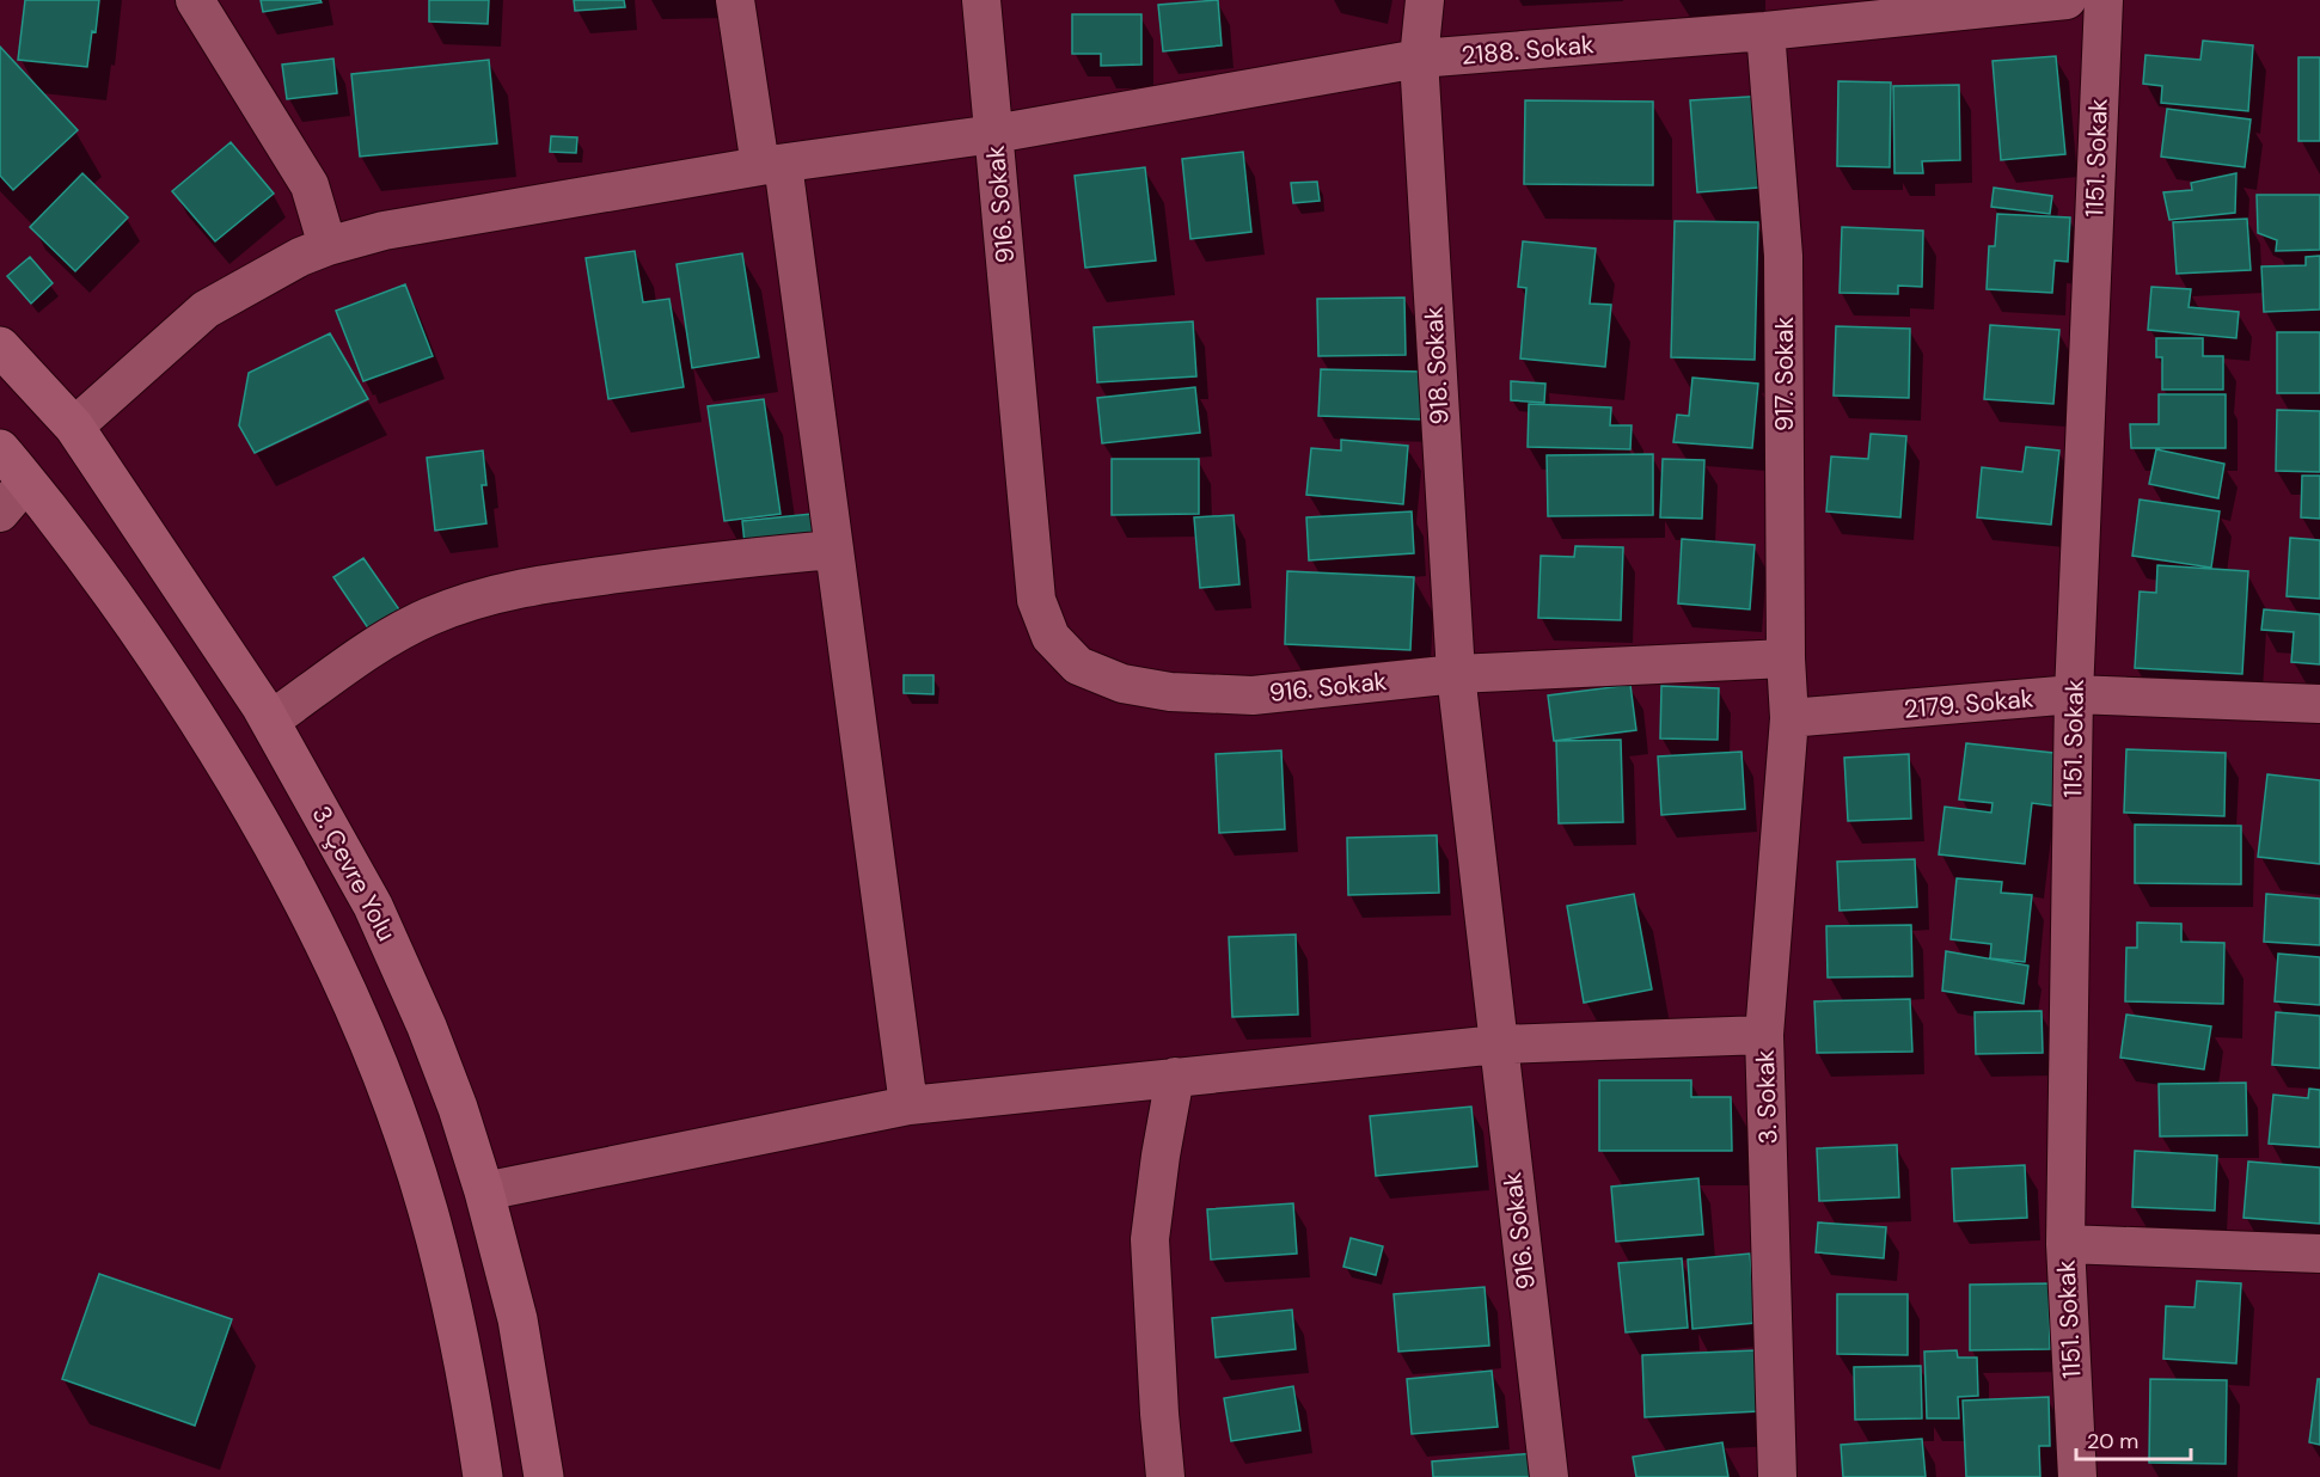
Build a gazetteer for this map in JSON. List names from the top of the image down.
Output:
{
  "streets": {
    "main road": ["3. Çevre Yolu"],
    "street": [
      "2188. Sokak",
      "1151. Sokak",
      "916. Sokak",
      "918. Sokak",
      "917. Sokak",
      "2179. Sokak",
      "3. Sokak"
    ]
  },
  "crossings": [
    ["2188. Sokak", "916. Sokak"],
    ["2188. Sokak", "918. Sokak"],
    ["2188. Sokak", "917. Sokak"],
    ["2188. Sokak", "3. Çevre Yolu"],
    ["1151. Sokak", "2179. Sokak"],
    ["916. Sokak", "918. Sokak"],
    ["917. Sokak", "2179. Sokak"],
    ["917. Sokak", "3. Sokak"],
    ["2179. Sokak", "3. Sokak"]
  ],
  "scale_bar": "20 m"
}
